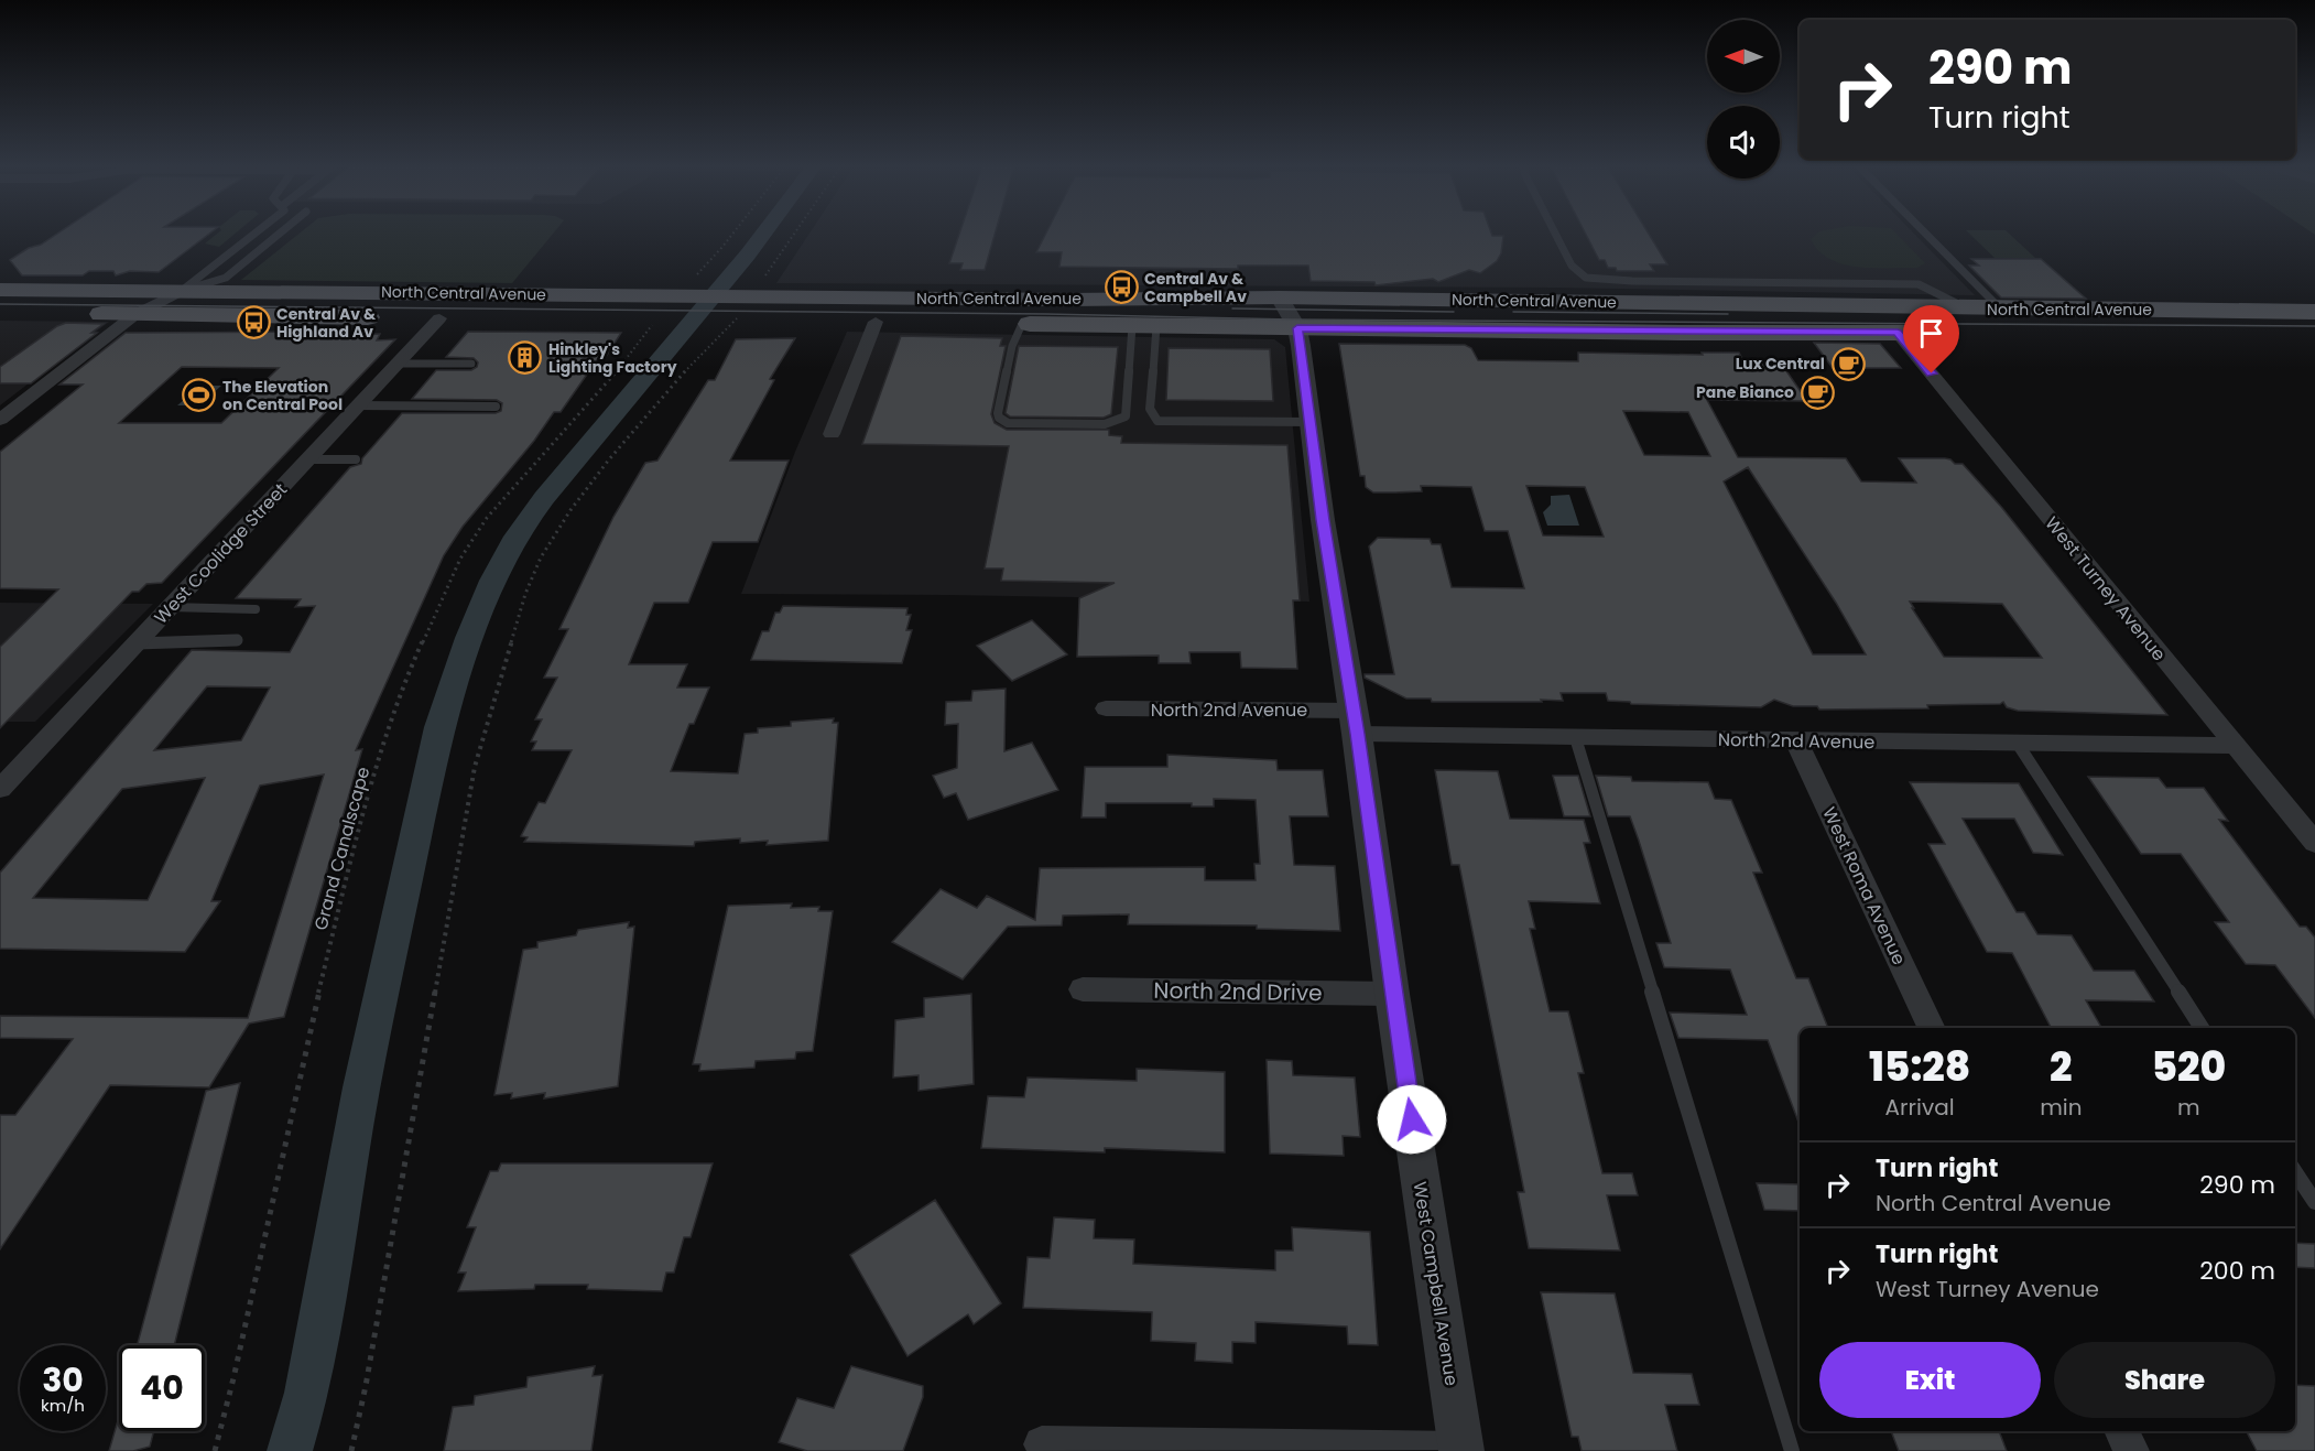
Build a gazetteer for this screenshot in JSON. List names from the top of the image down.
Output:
{
  "streets": {
    "main road": ["North Central Avenue"],
    "street": [
      "West Coolidge Street",
      "West Turney Avenue",
      "North 2nd Avenue",
      "West Roma Avenue",
      "North 2nd Drive",
      "West Campbell Avenue"
    ],
    "path": ["Grand Canalscape"]
  },
  "crossings": [
    ["North Central Avenue", "West Coolidge Street"],
    ["North Central Avenue", "West Turney Avenue"],
    ["North Central Avenue", "West Campbell Avenue"],
    ["West Turney Avenue", "North 2nd Avenue"],
    ["North 2nd Avenue", "West Roma Avenue"],
    ["North 2nd Avenue", "West Campbell Avenue"],
    ["North 2nd Drive", "West Campbell Avenue"]
  ],
  "places": {
    "bus stop": ["Central Av & Campbell Av", "Central Av & Highland Av"],
    "building": ["Hinkley's Lighting Factory"],
    "cafe": ["Lux Central", "Pane Bianco"],
    "sports": ["The Elevation on Central Pool"]
  },
  "north": "left",
  "page": {
    "turn": ["290 m", "Turn right"],
    "eta": [
      "15:28",
      "Arrival",
      "2",
      "min",
      "520",
      "m"
    ],
    "list": [
      {
        "name": "Turn right",
        "note": "North Central Avenue",
        "value": "290 m"
      },
      {
        "name": "Turn right",
        "note": "West Turney Avenue",
        "value": "200 m"
      }
    ],
    "buttons": ["Exit", "Share"],
    "speed": "30 km/h",
    "limit": "40"
  }
}
